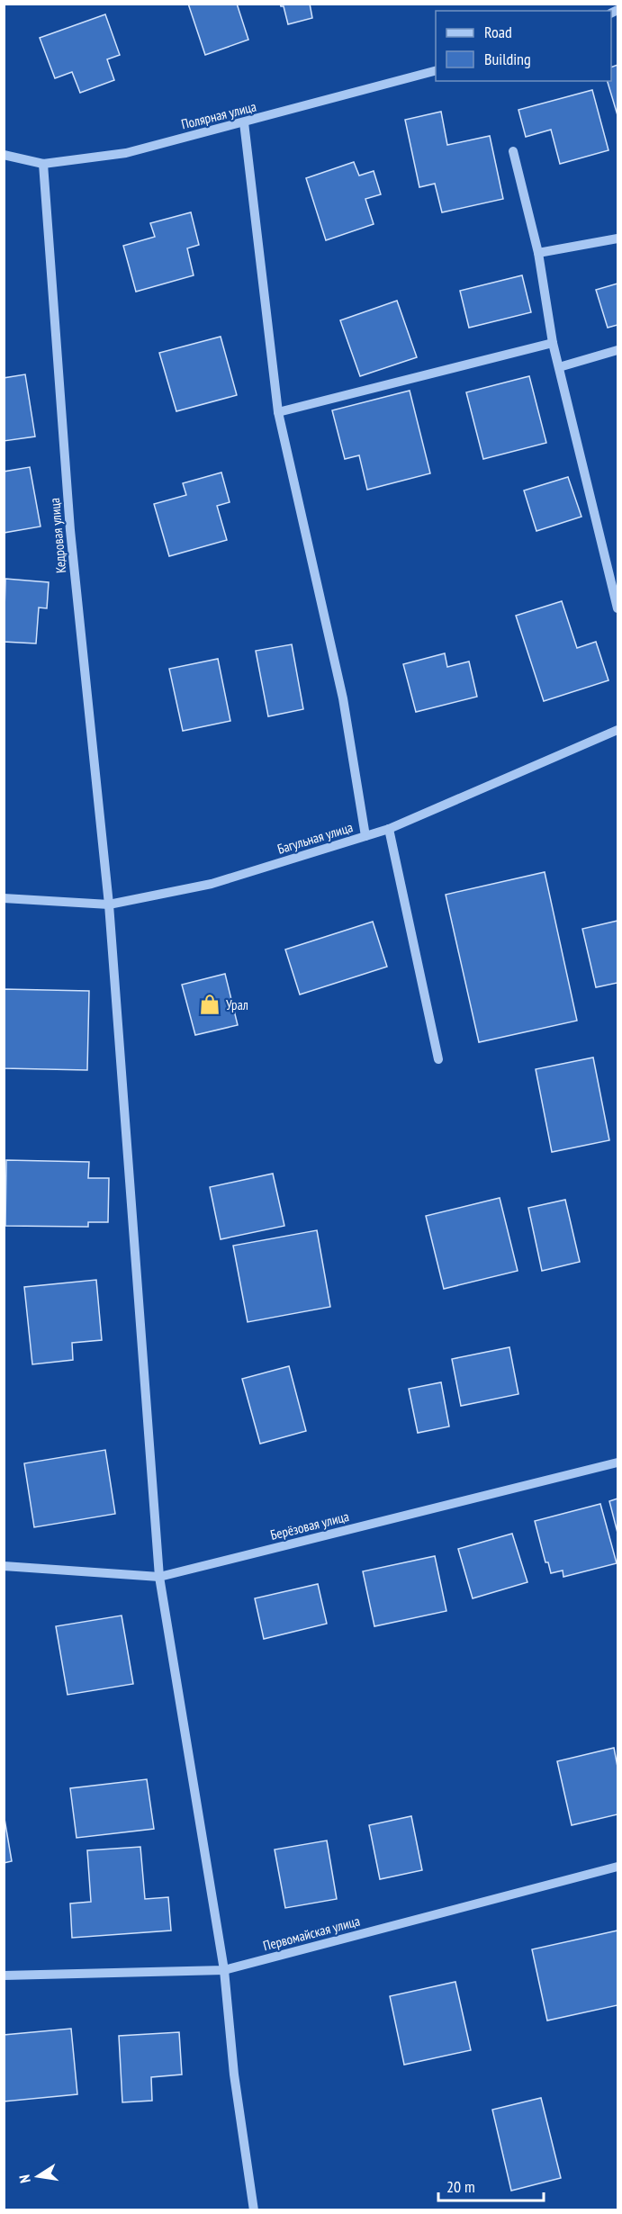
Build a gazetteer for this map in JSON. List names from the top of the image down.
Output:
{
  "streets": {
    "street": [
      "Полярная улица",
      "Кедровая улица",
      "Багульная улица",
      "Берёзовая улица",
      "Первомайская улица"
    ]
  },
  "crossings": [
    ["Полярная улица", "Кедровая улица"],
    ["Кедровая улица", "Багульная улица"],
    ["Кедровая улица", "Берёзовая улица"],
    ["Кедровая улица", "Первомайская улица"]
  ],
  "places": {
    "shop": ["Урал"]
  },
  "legend": ["Road", "Building"],
  "scale_bar": "20 m",
  "north": "left"
}
